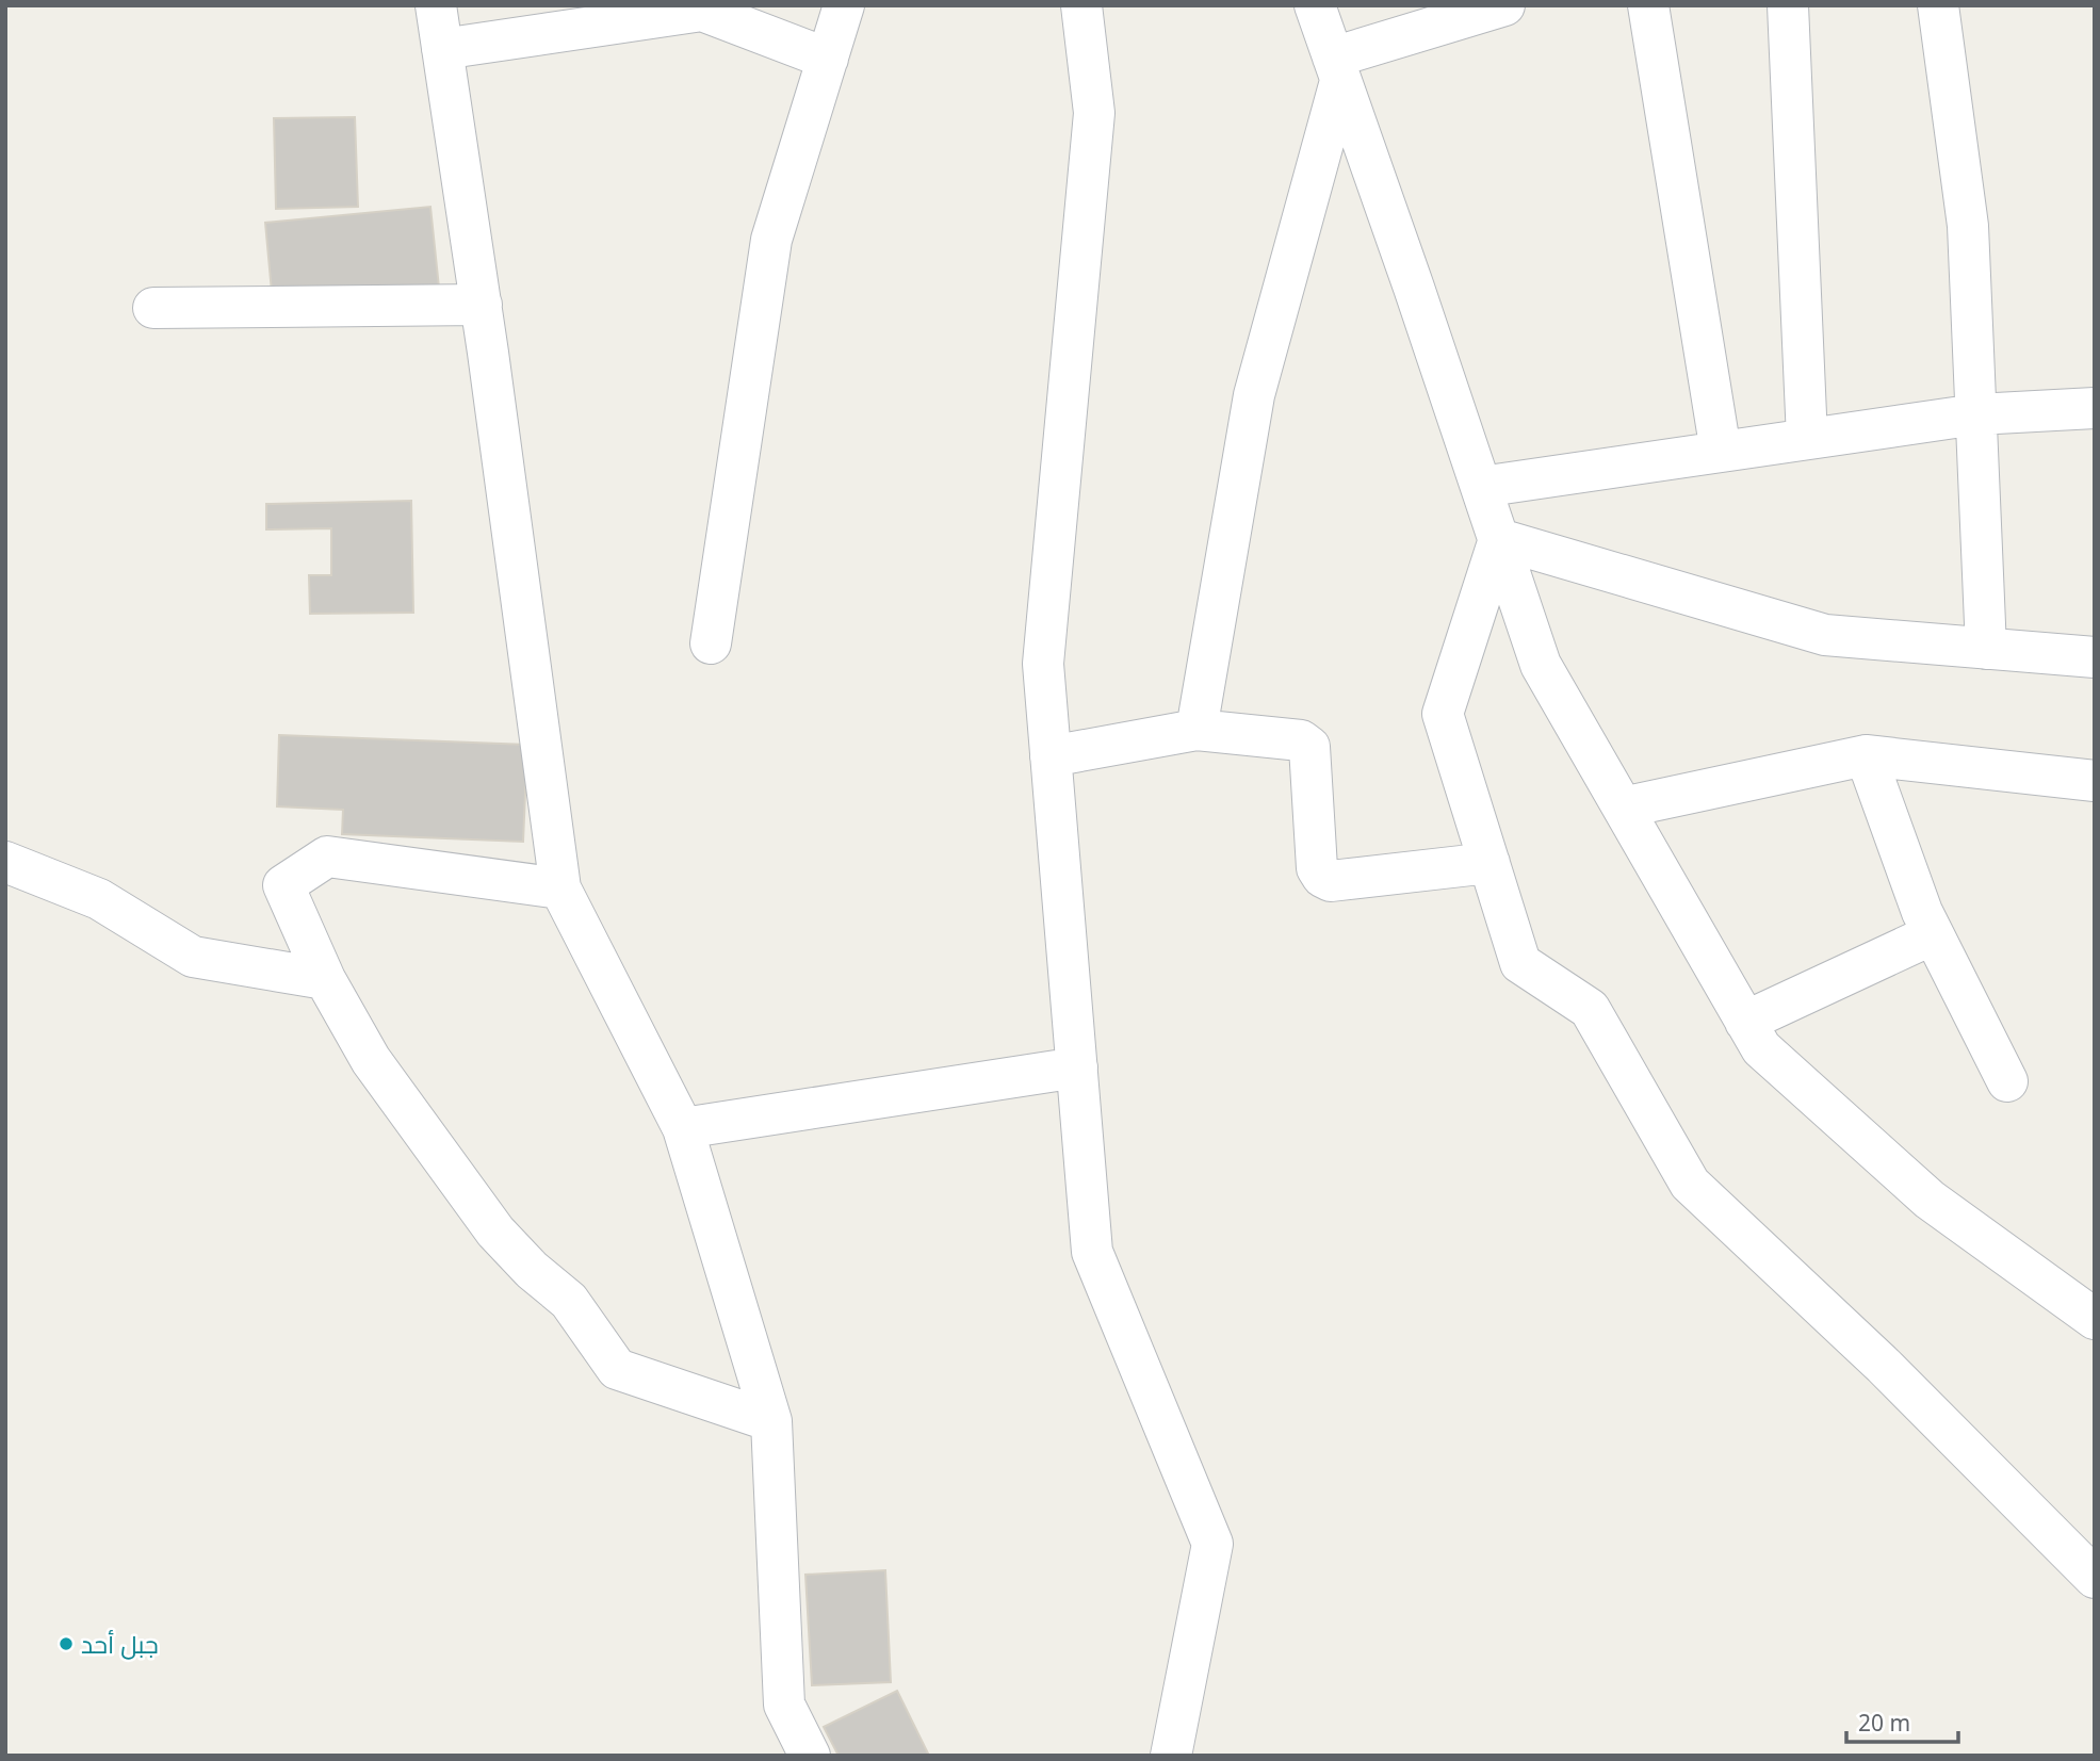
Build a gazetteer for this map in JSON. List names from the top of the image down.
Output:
{
  "places": ["جبل أحد"],
  "scale_bar": "20 m"
}
